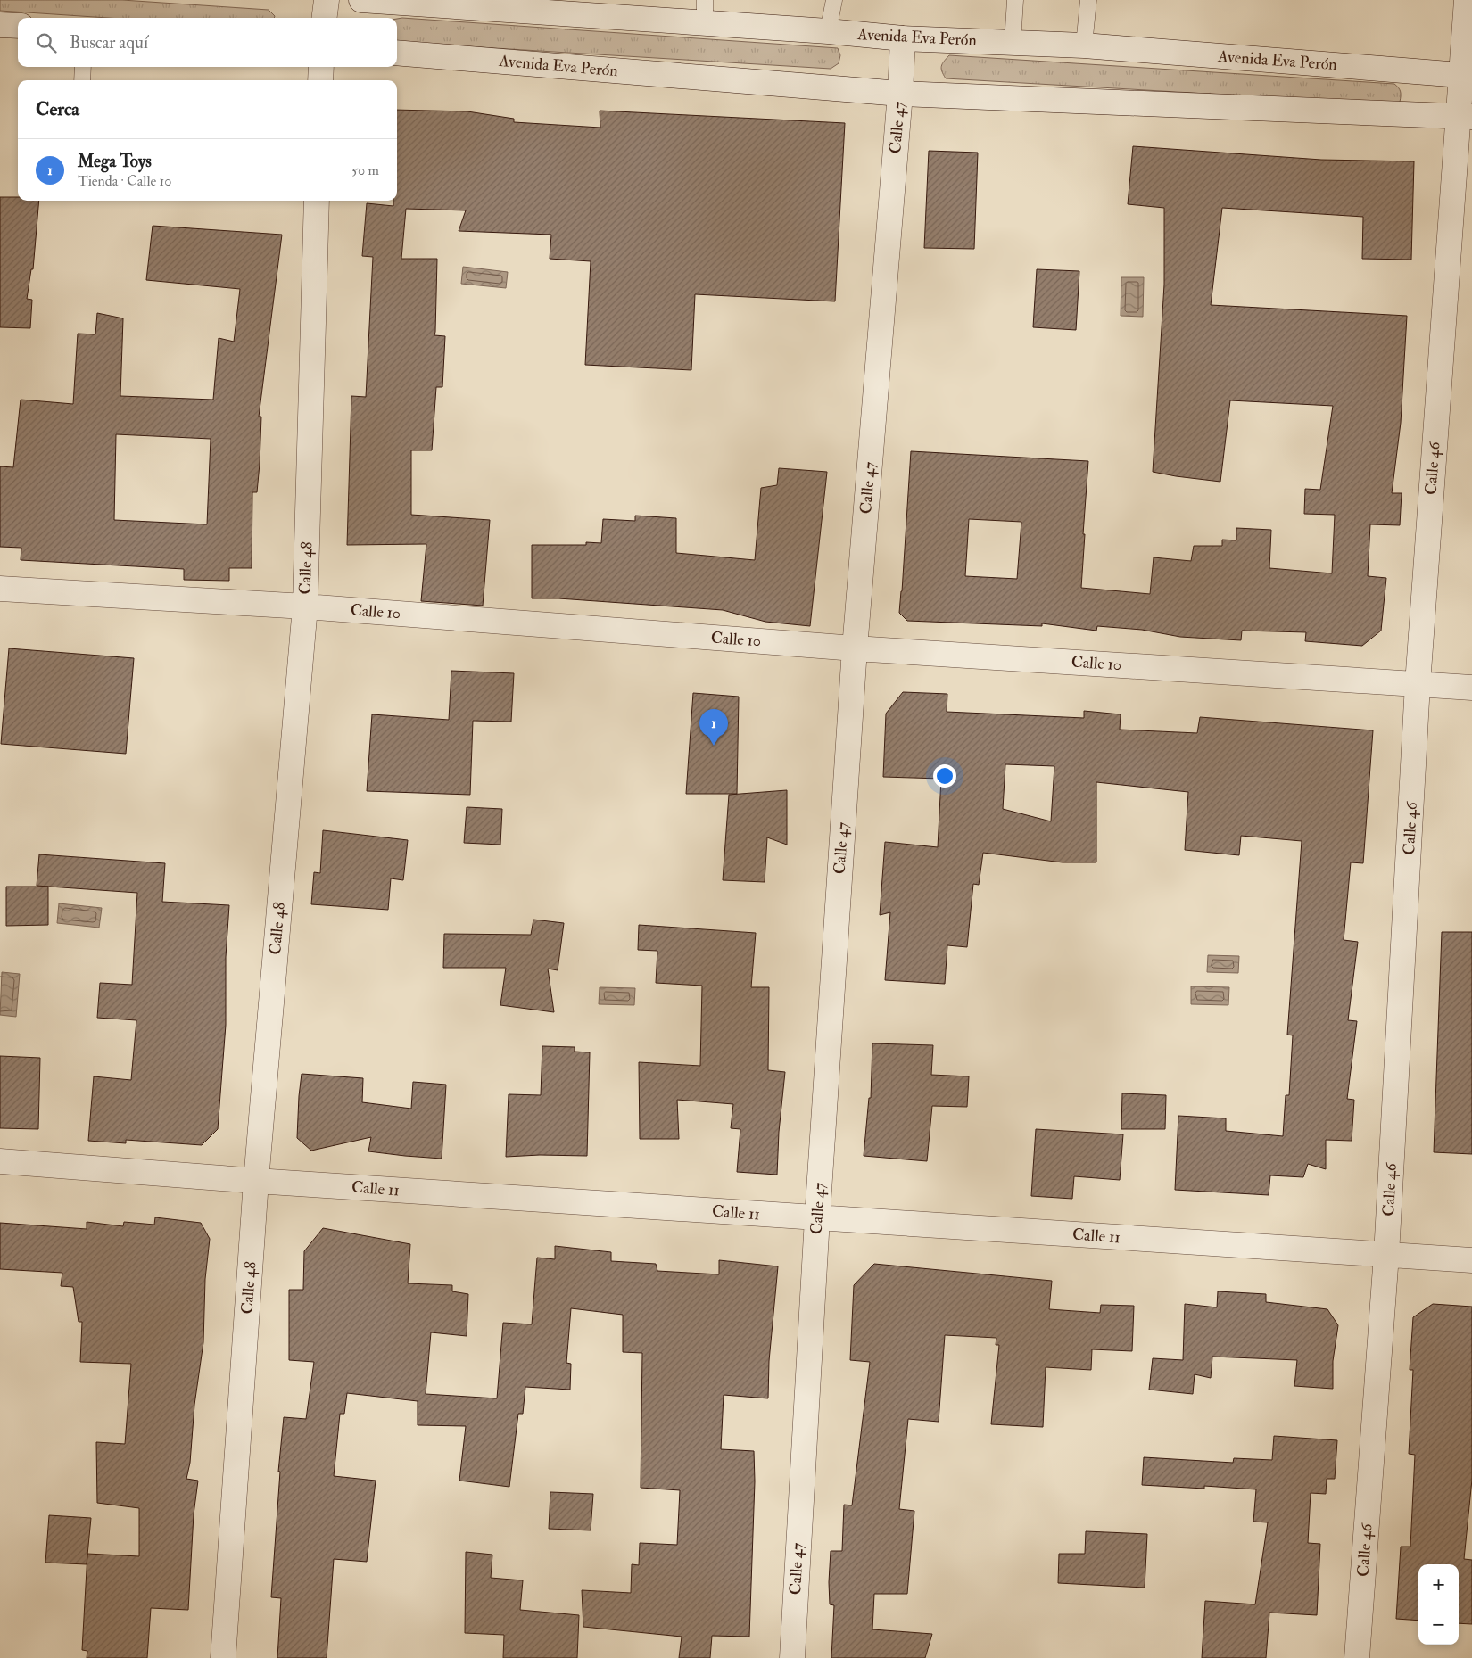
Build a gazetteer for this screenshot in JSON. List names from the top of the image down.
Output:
{
  "streets": {
    "street": [
      "Avenida Eva Perón",
      "Calle 47",
      "Calle 46",
      "Calle 48",
      "Calle 10",
      "Calle 11"
    ]
  },
  "crossings": [
    ["Avenida Eva Perón", "Calle 47"],
    ["Avenida Eva Perón", "Calle 46"],
    ["Calle 47", "Calle 10"],
    ["Calle 47", "Calle 11"],
    ["Calle 46", "Calle 10"],
    ["Calle 46", "Calle 11"],
    ["Calle 48", "Calle 10"],
    ["Calle 48", "Calle 11"]
  ],
  "page": {
    "search": "Buscar aquí",
    "heading": "Cerca",
    "list": [
      {
        "mark": "1",
        "name": "Mega Toys",
        "note": "Tienda · Calle 10",
        "value": "50 m"
      }
    ],
    "pins": "1",
    "map_buttons": ["+", "−"]
  }
}
